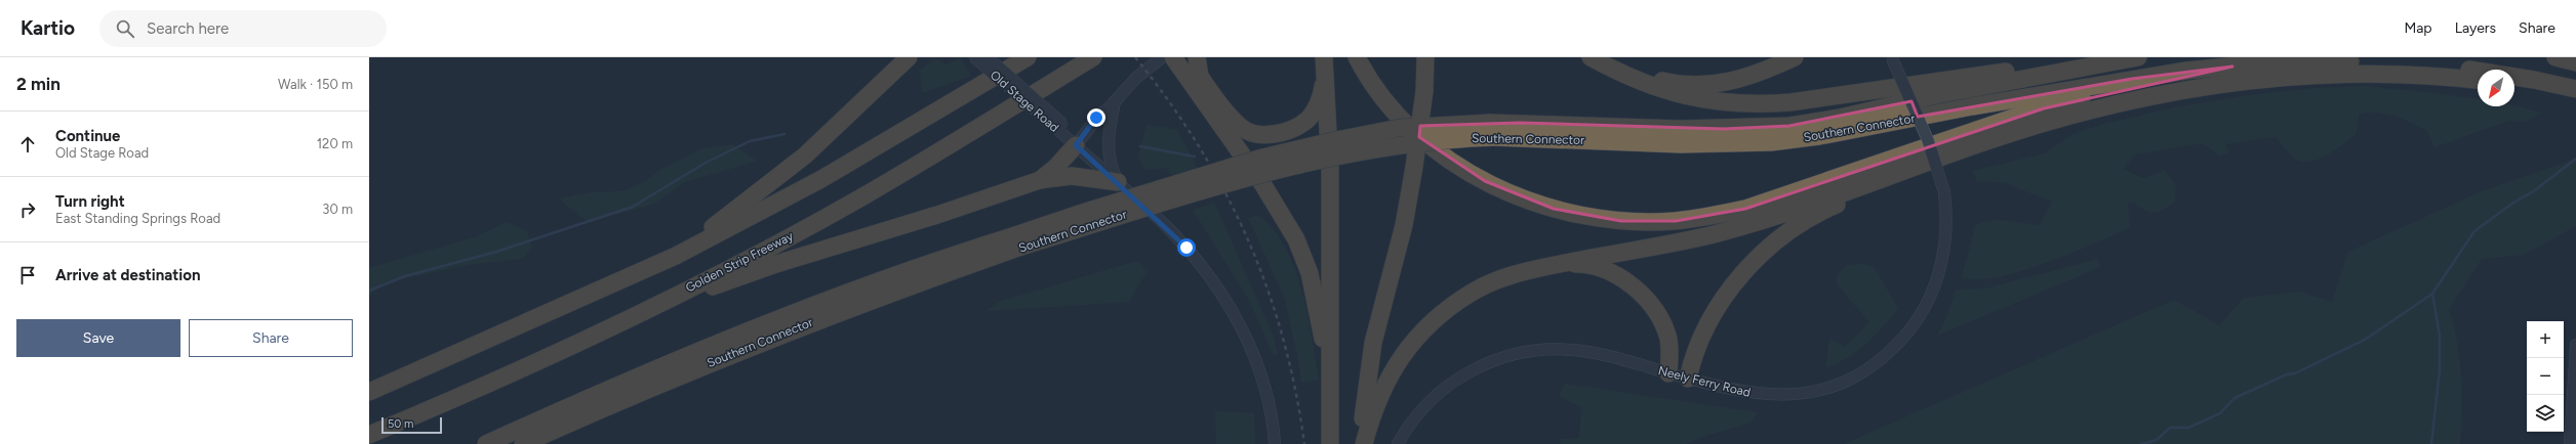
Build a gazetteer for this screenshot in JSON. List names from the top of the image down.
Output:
{
  "streets": {
    "highway": ["Southern Connector", "Golden Strip Freeway"],
    "street": ["Old Stage Road", "Neely Ferry Road"]
  },
  "scale_bar": "50 m",
  "north": "bottom left",
  "page": {
    "header": "Kartio",
    "search": "Search here",
    "nav": ["Map", "Layers", "Share"],
    "heading": ["2 min", "Walk · 150 m"],
    "list": [
      ["Continue", "Old Stage Road", "120 m"],
      ["Turn right", "East Standing Springs Road", "30 m"],
      "Arrive at destination"
    ],
    "buttons": ["Save", "Share"],
    "map_buttons": ["+", "−"],
    "scale": "50 m"
  }
}
